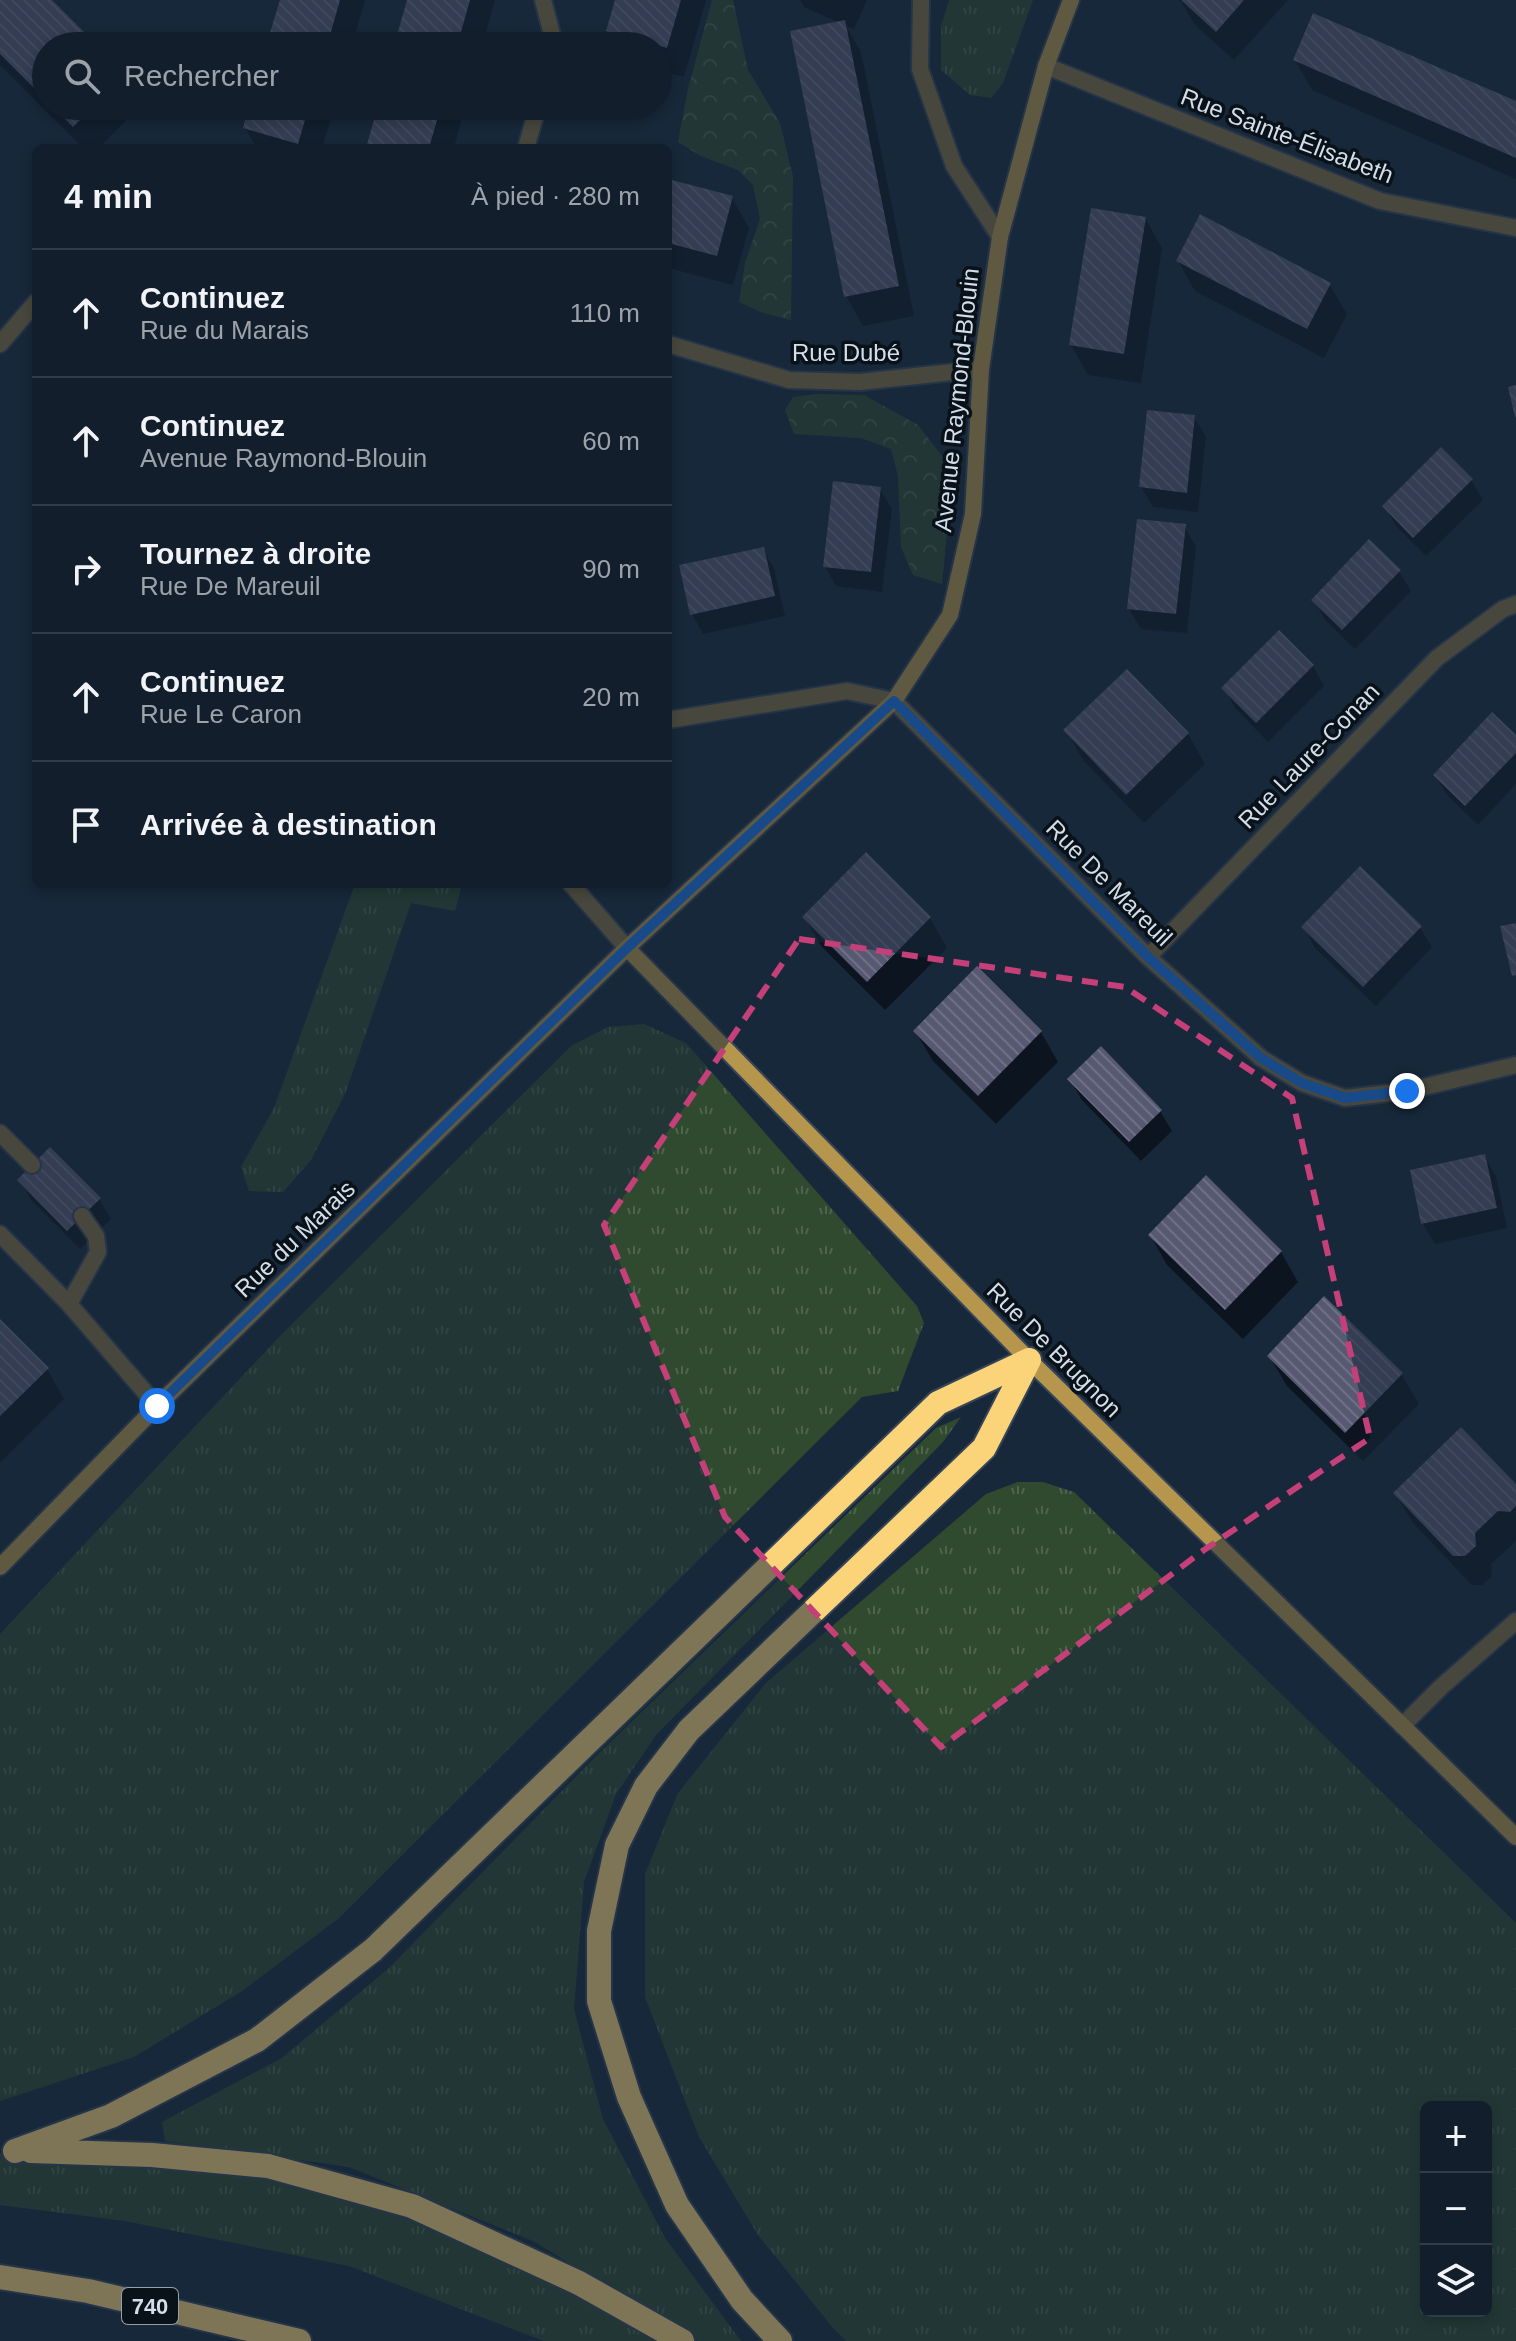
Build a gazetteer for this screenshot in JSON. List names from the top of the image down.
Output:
{
  "streets": {
    "highway": ["740"],
    "street": [
      "Rue Sainte-Élisabeth",
      "Rue Dubé",
      "Avenue Raymond-Blouin",
      "Rue Laure-Conan",
      "Rue De Mareuil",
      "Rue du Marais",
      "Rue De Brugnon"
    ]
  },
  "crossings": [
    ["Rue Sainte-Élisabeth", "Avenue Raymond-Blouin"],
    ["Rue Dubé", "Avenue Raymond-Blouin"],
    ["Avenue Raymond-Blouin", "Rue De Mareuil"],
    ["Avenue Raymond-Blouin", "Rue du Marais"],
    ["Avenue Raymond-Blouin", "Rue De Brugnon"],
    ["Rue Laure-Conan", "Rue De Mareuil"],
    ["Rue du Marais", "Rue De Brugnon"]
  ],
  "page": {
    "search": "Rechercher",
    "heading": ["4 min", "À pied · 280 m"],
    "list": [
      ["Continuez", "Rue du Marais", "110 m"],
      ["Continuez", "Avenue Raymond-Blouin", "60 m"],
      ["Tournez à droite", "Rue De Mareuil", "90 m"],
      ["Continuez", "Rue Le Caron", "20 m"],
      "Arrivée à destination"
    ],
    "map_buttons": ["+", "−"]
  }
}
